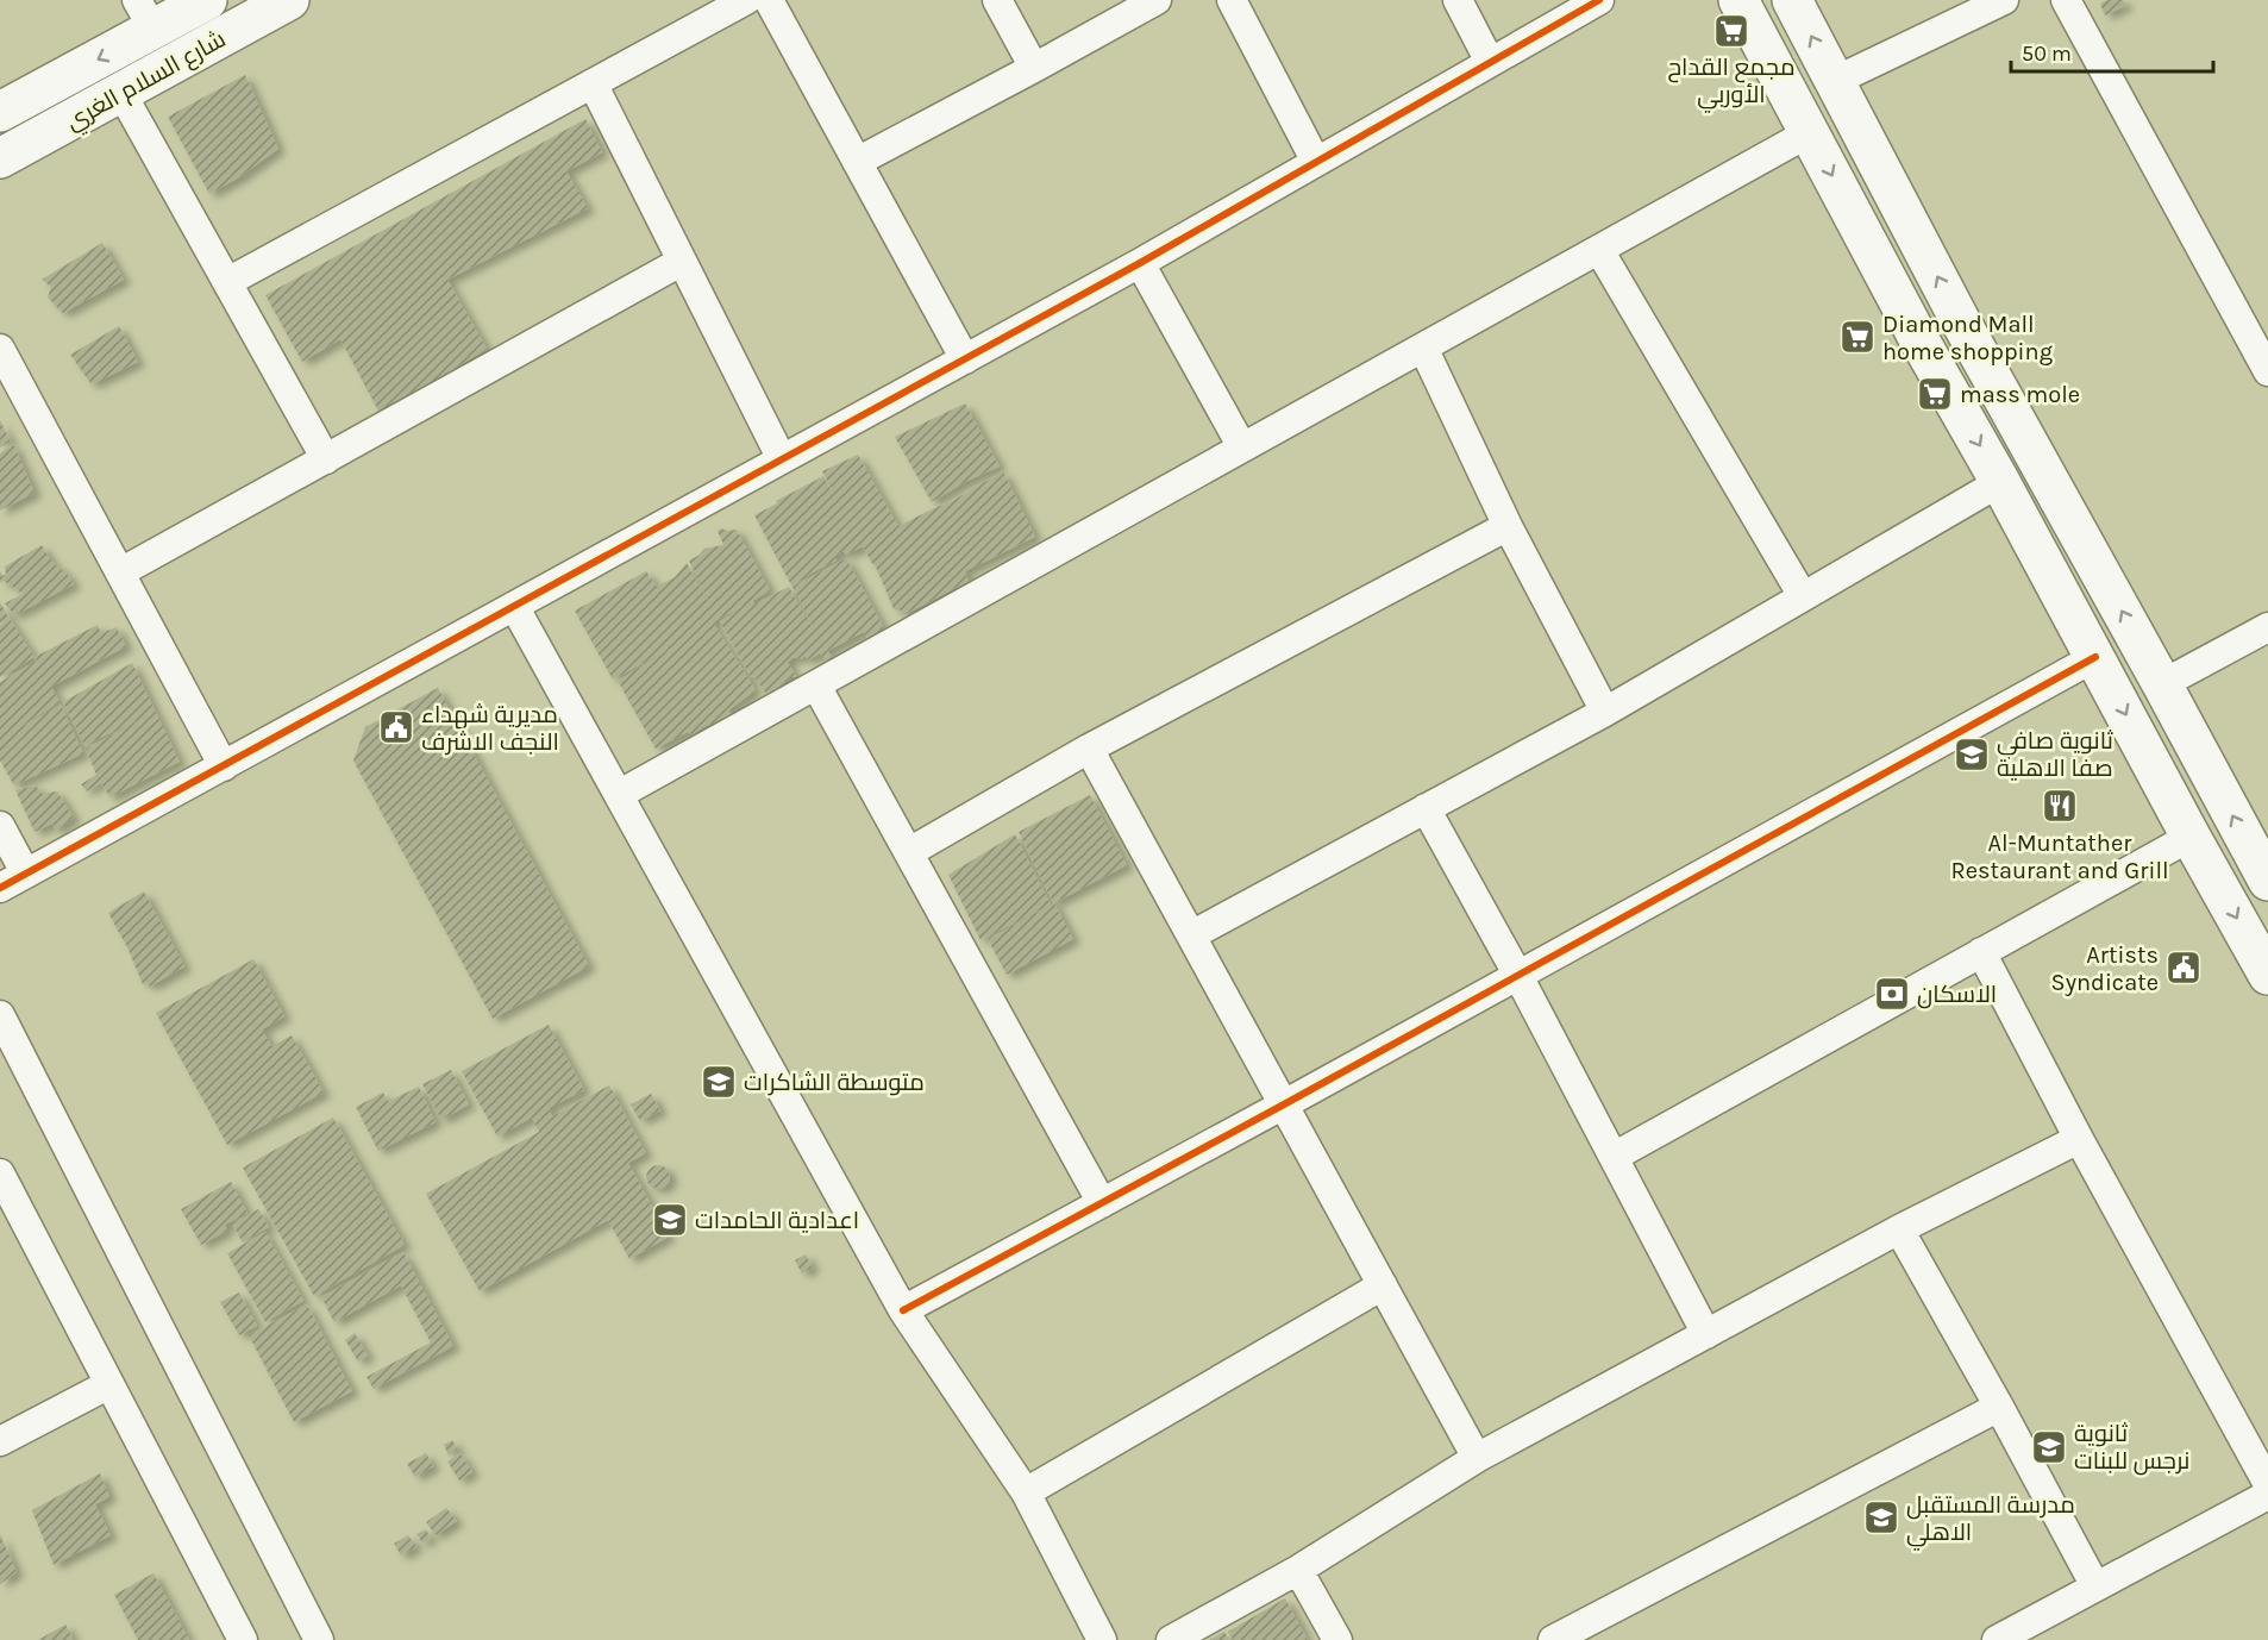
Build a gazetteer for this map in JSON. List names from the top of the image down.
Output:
{
  "streets": {
    "street": ["شارع السلام الغري"]
  },
  "places": {
    "supermarket": ["مجمع القداح الأوربي", "Diamond Mall home shopping", "mass mole"],
    "public building": ["مديرية شهداء النجف الاشرف", "Artists Syndicate"],
    "school or university": [
      "ثانوية صافي صفا الاهلية",
      "متوسطة الشاكرات",
      "اعدادية الحامدات",
      "ثانوية نرجس للبنات",
      "مدرسة المستقبل الاهلي"
    ],
    "restaurant": ["Al-Muntather Restaurant and Grill"],
    "bank": ["الاسكان"]
  },
  "scale_bar": "50 m"
}
